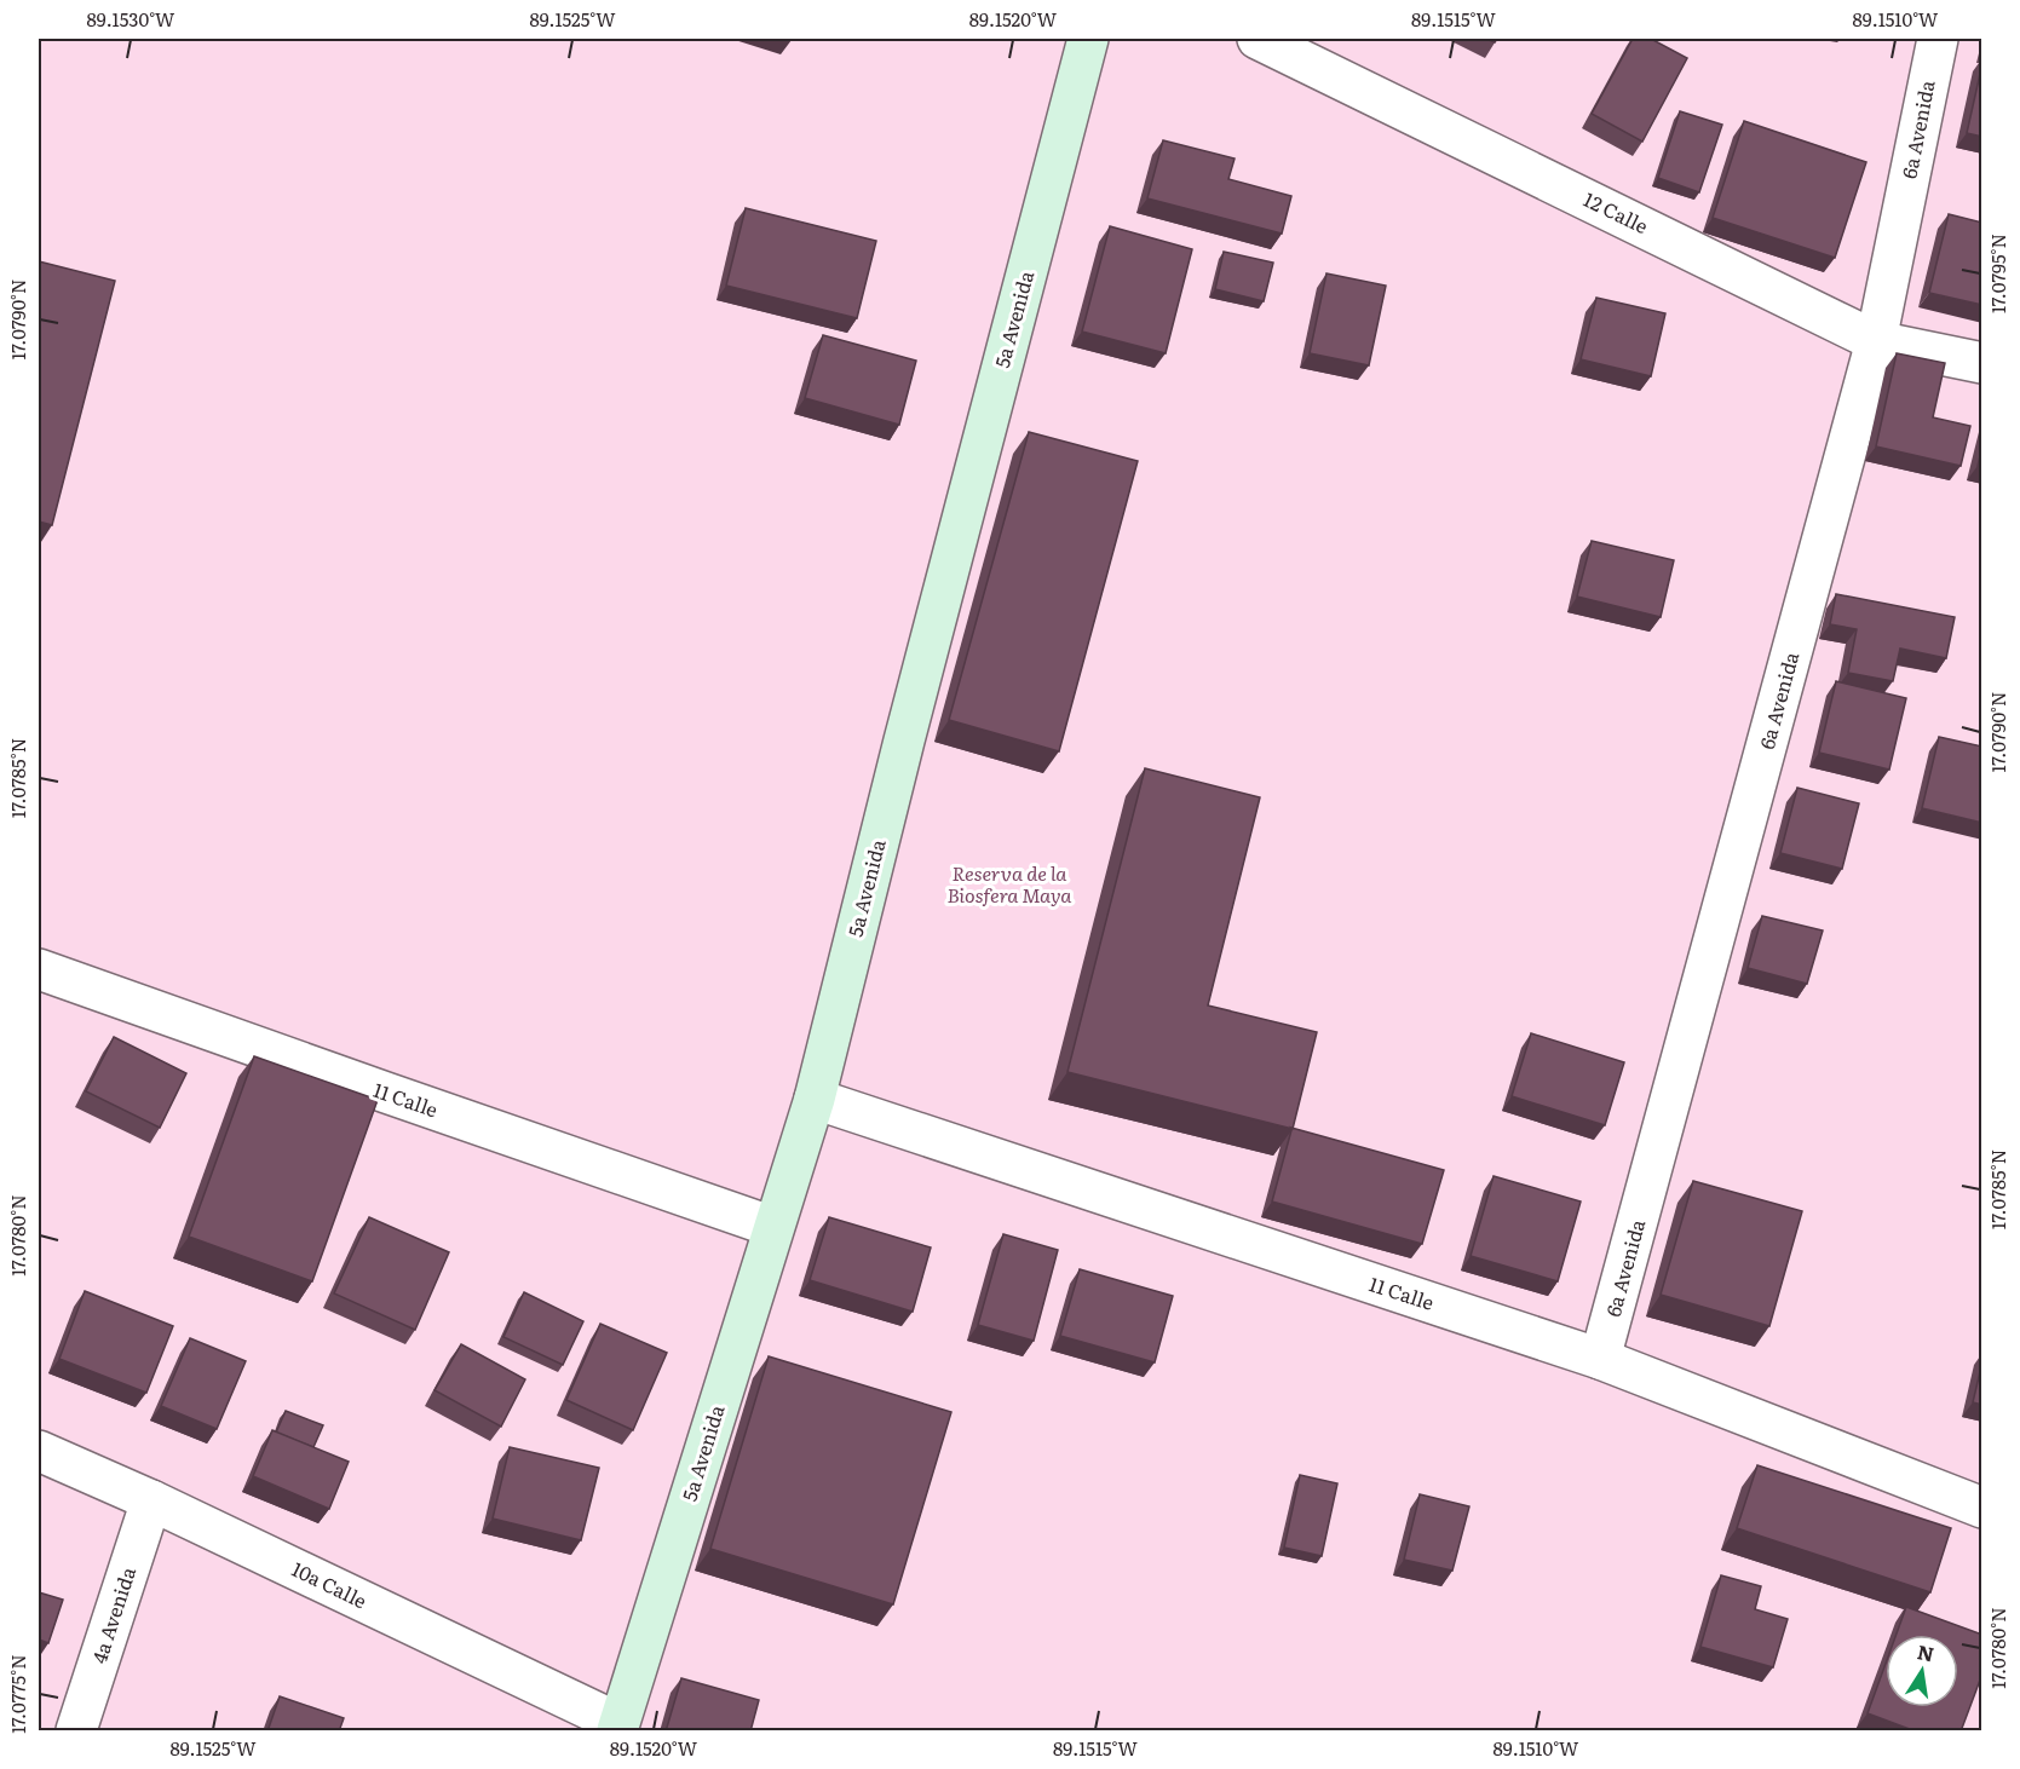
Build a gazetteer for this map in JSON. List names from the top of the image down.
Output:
{
  "streets": {
    "street": [
      "6a Avenida",
      "12 Calle",
      "5a Avenida",
      "11 Calle",
      "10a Calle",
      "4a Avenida"
    ]
  },
  "crossings": [
    ["6a Avenida", "12 Calle"],
    ["6a Avenida", "11 Calle"],
    ["5a Avenida", "11 Calle"],
    ["5a Avenida", "10a Calle"],
    ["10a Calle", "4a Avenida"]
  ],
  "parks": ["Reserva de la Biosfera Maya"],
  "north": "top",
  "coordinates": [
    "89.1530°W",
    "89.1525°W",
    "89.1520°W",
    "89.1515°W",
    "89.1510°W",
    "17.0795°N",
    "17.0790°N",
    "17.0785°N",
    "17.0780°N",
    "17.0775°N"
  ]
}
